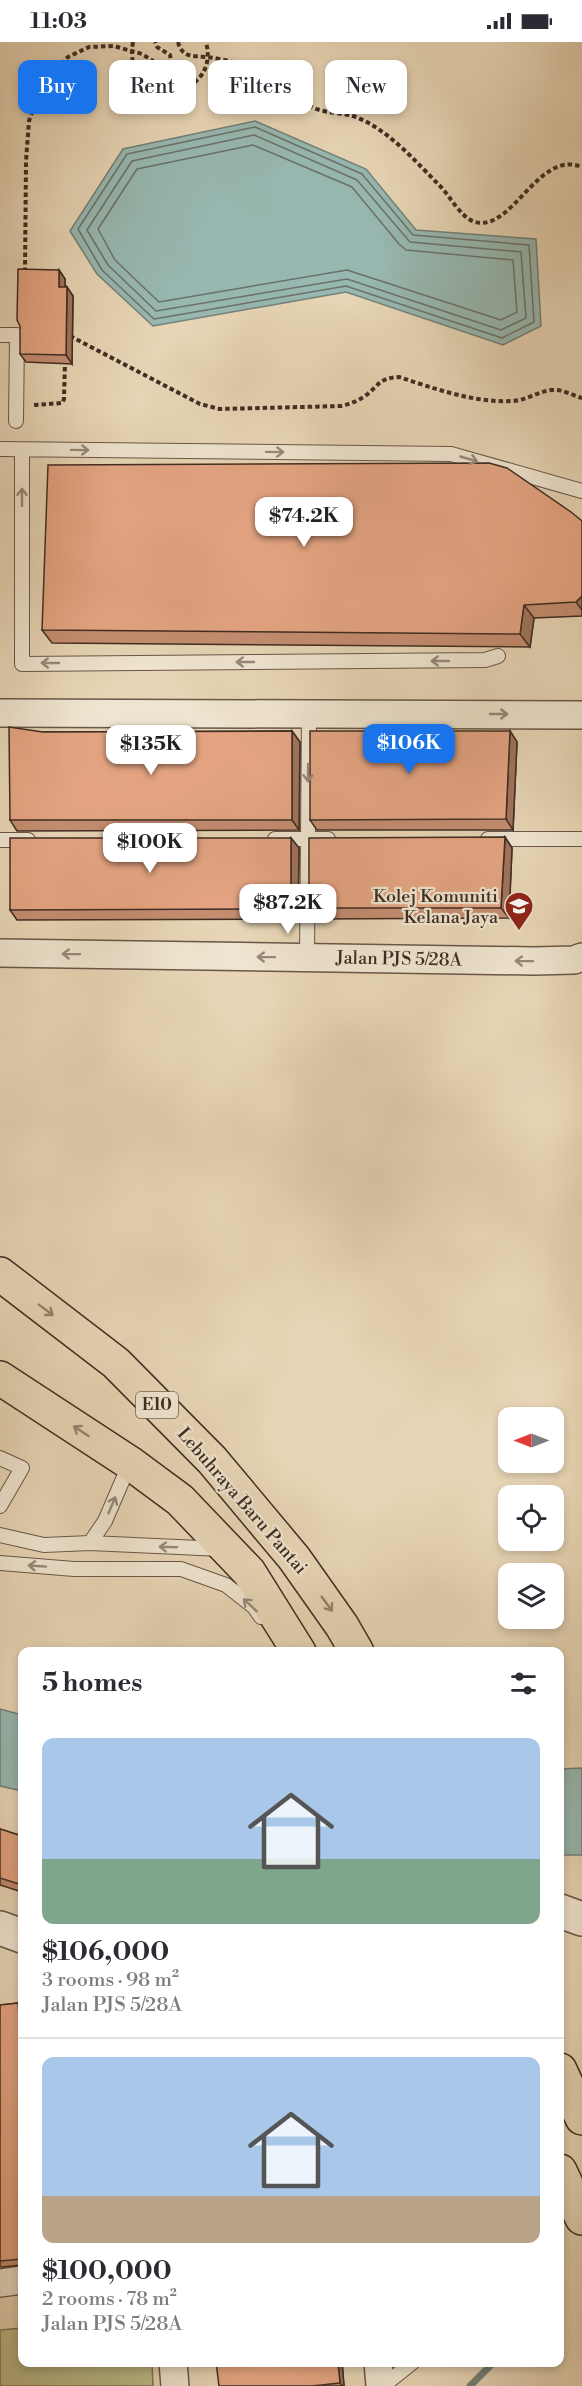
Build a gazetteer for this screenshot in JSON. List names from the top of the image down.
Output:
{
  "streets": {
    "highway": ["E10", "Lebuhraya Baru Pantai"],
    "street": ["Jalan PJS 5/28A"]
  },
  "places": {
    "school or university": ["Kolej Komuniti Kelana Jaya"]
  },
  "north": "left",
  "page": {
    "status": "11:03",
    "chip": [
      "Buy",
      "Rent",
      "Filters",
      "New"
    ],
    "price": [
      "$74.2K",
      "$106K",
      "$135K",
      "$100K",
      "$87.2K"
    ],
    "heading": "5 homes",
    "list": [
      {
        "name": "$106,000",
        "note": "3 rooms · 98 m² · Jalan PJS 5/28A"
      },
      {
        "name": "$100,000",
        "note": "2 rooms · 78 m² · Jalan PJS 5/28A"
      }
    ]
  }
}
